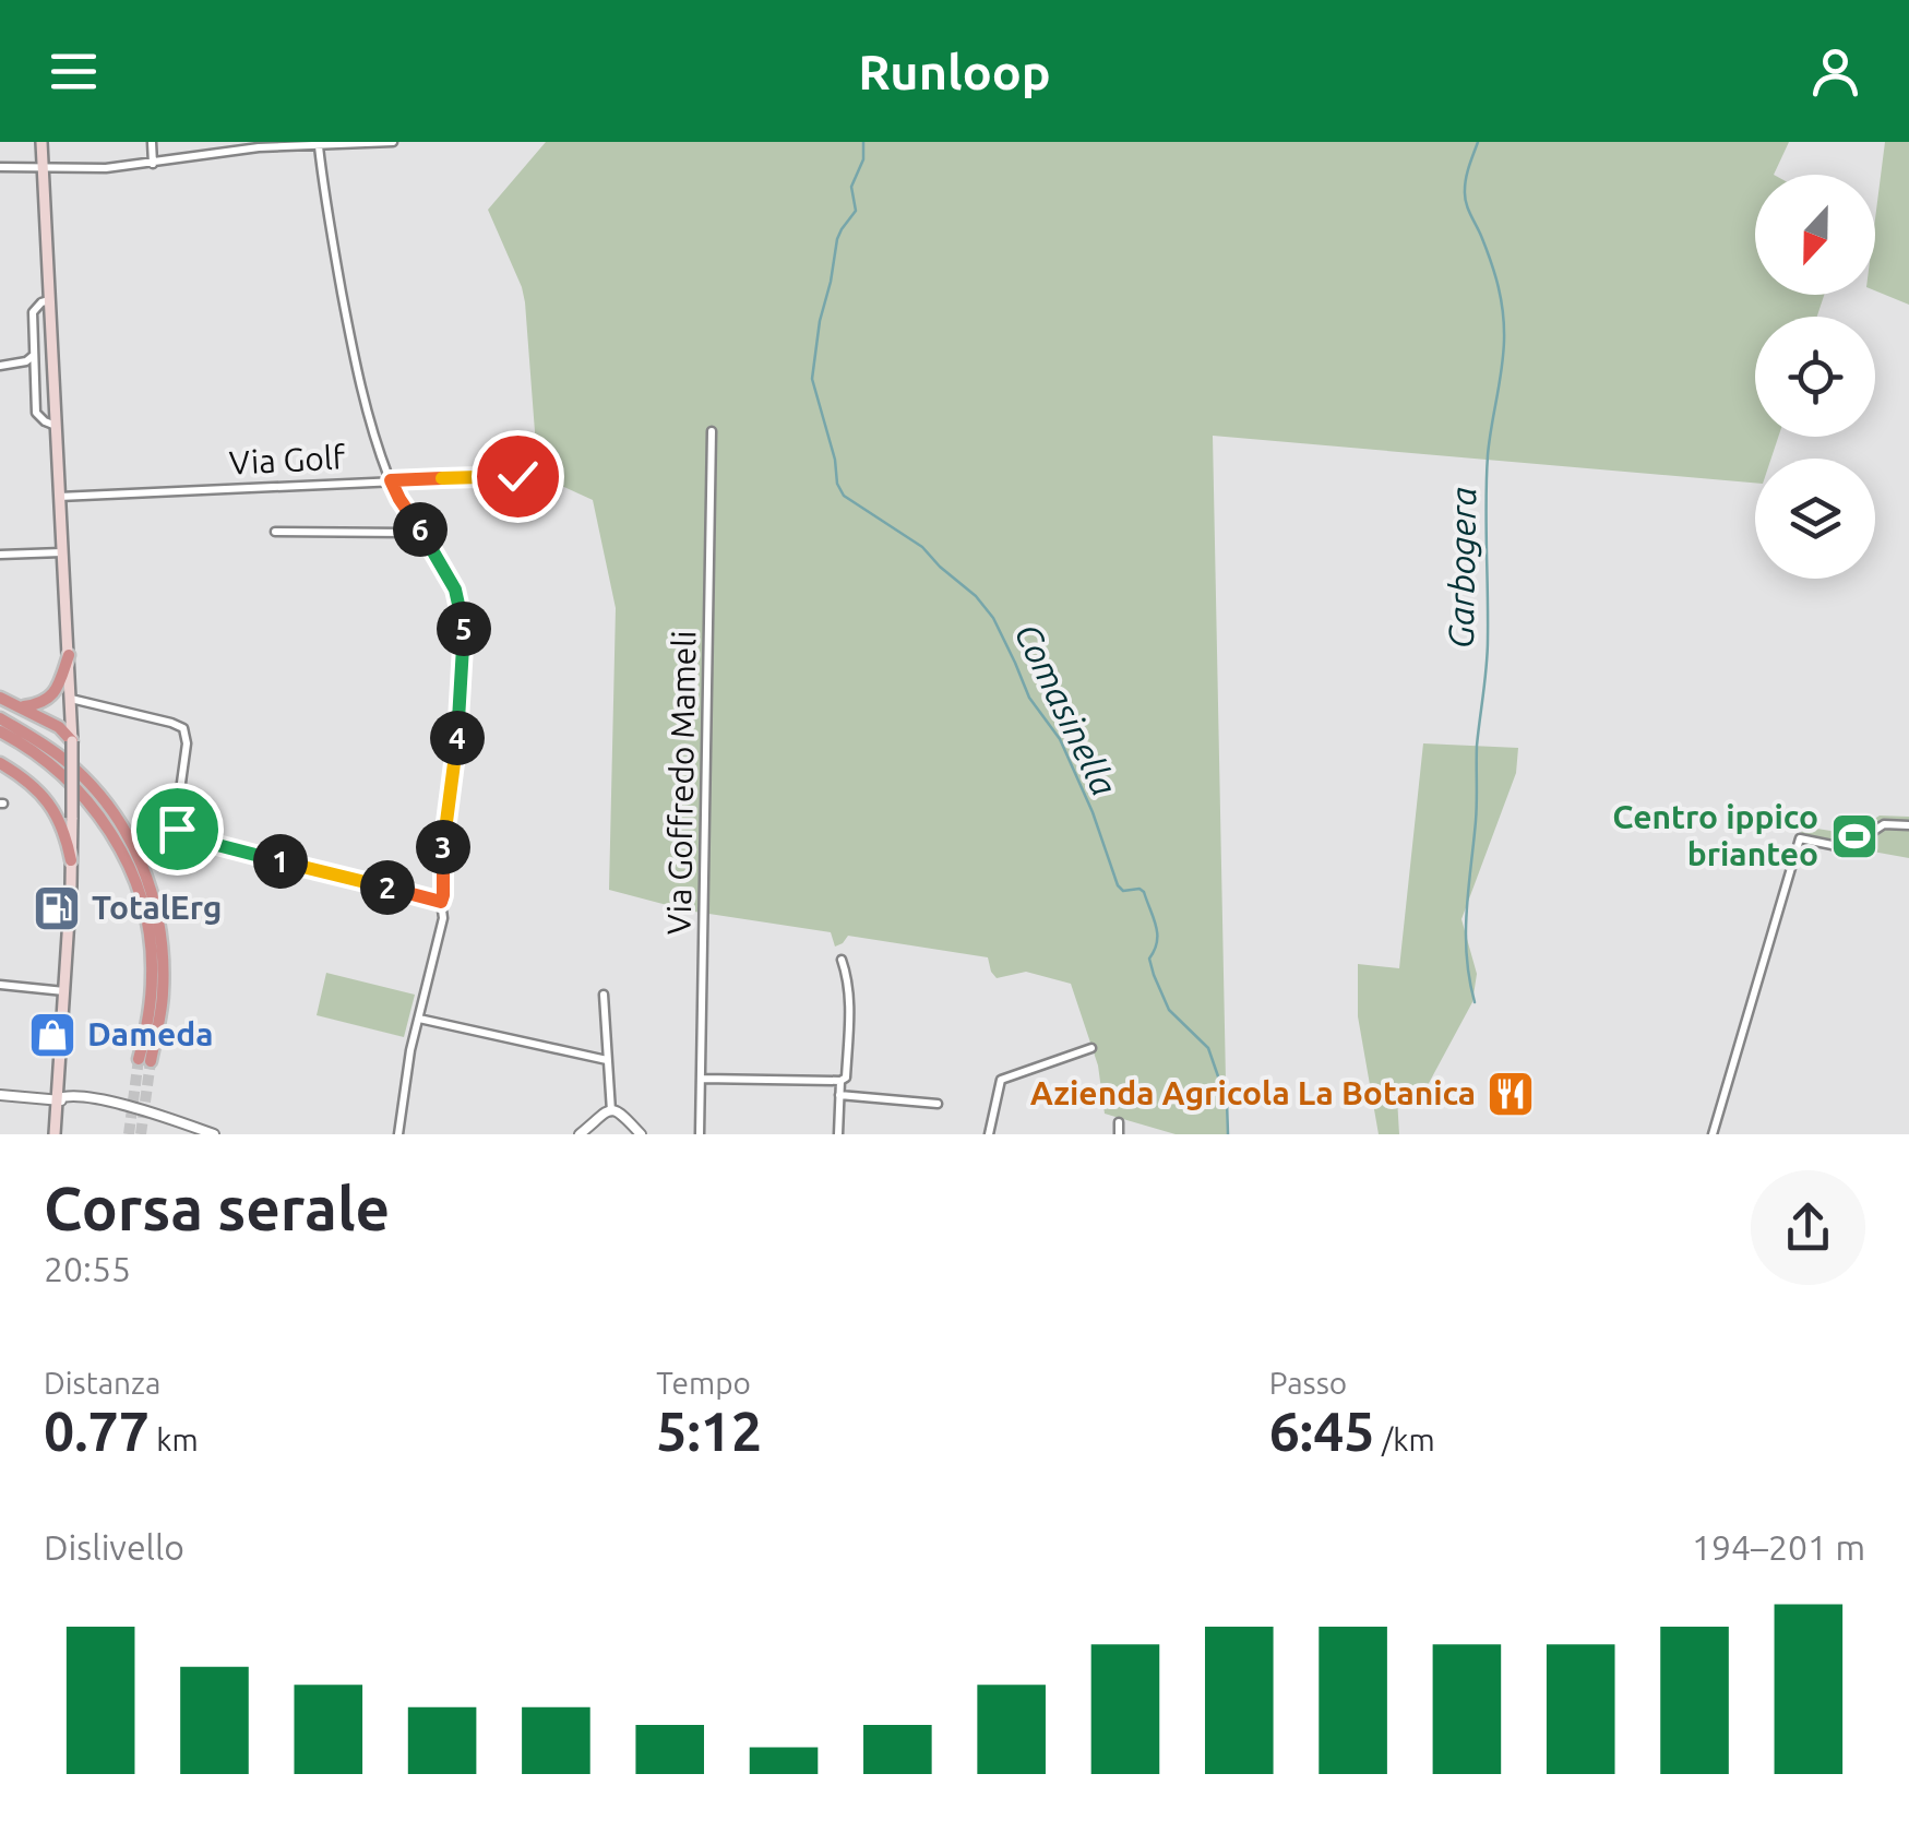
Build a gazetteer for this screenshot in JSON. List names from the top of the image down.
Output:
{
  "streets": {
    "street": ["Via Golf", "Via Goffredo Mameli"]
  },
  "water": ["Garbogera", "Comasinella"],
  "places": {
    "sports": ["Centro ippico brianteo"],
    "fuel station": ["TotalErg"],
    "shop": ["Dameda"],
    "restaurant": ["Azienda Agricola La Botanica"]
  },
  "north": "bottom",
  "page": {
    "header": "Runloop",
    "pins": [
      "6",
      "5",
      "4",
      "3",
      "1",
      "2"
    ],
    "heading": ["Corsa serale", "20:55"],
    "stats": [
      ["Distanza", "0.77 km"],
      ["Tempo", "5:12"],
      ["Passo", "6:45 /km"]
    ],
    "chart": ["Dislivello", "194–201 m"]
  }
}
